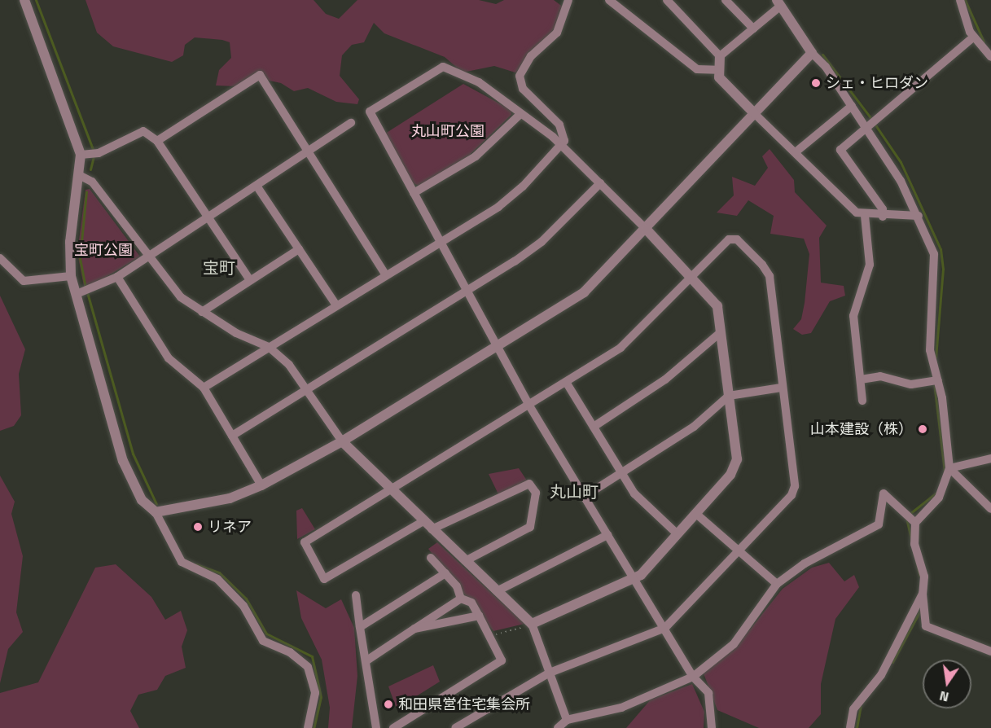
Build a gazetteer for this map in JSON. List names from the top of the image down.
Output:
{
  "districts": ["宝町", "丸山町"],
  "parks": ["丸山町公園", "宝町公園"],
  "places": [
    "シェ・ヒロダン",
    "山本建設（株）",
    "リネア",
    "和田県営住宅集会所"
  ],
  "north": "bottom"
}
